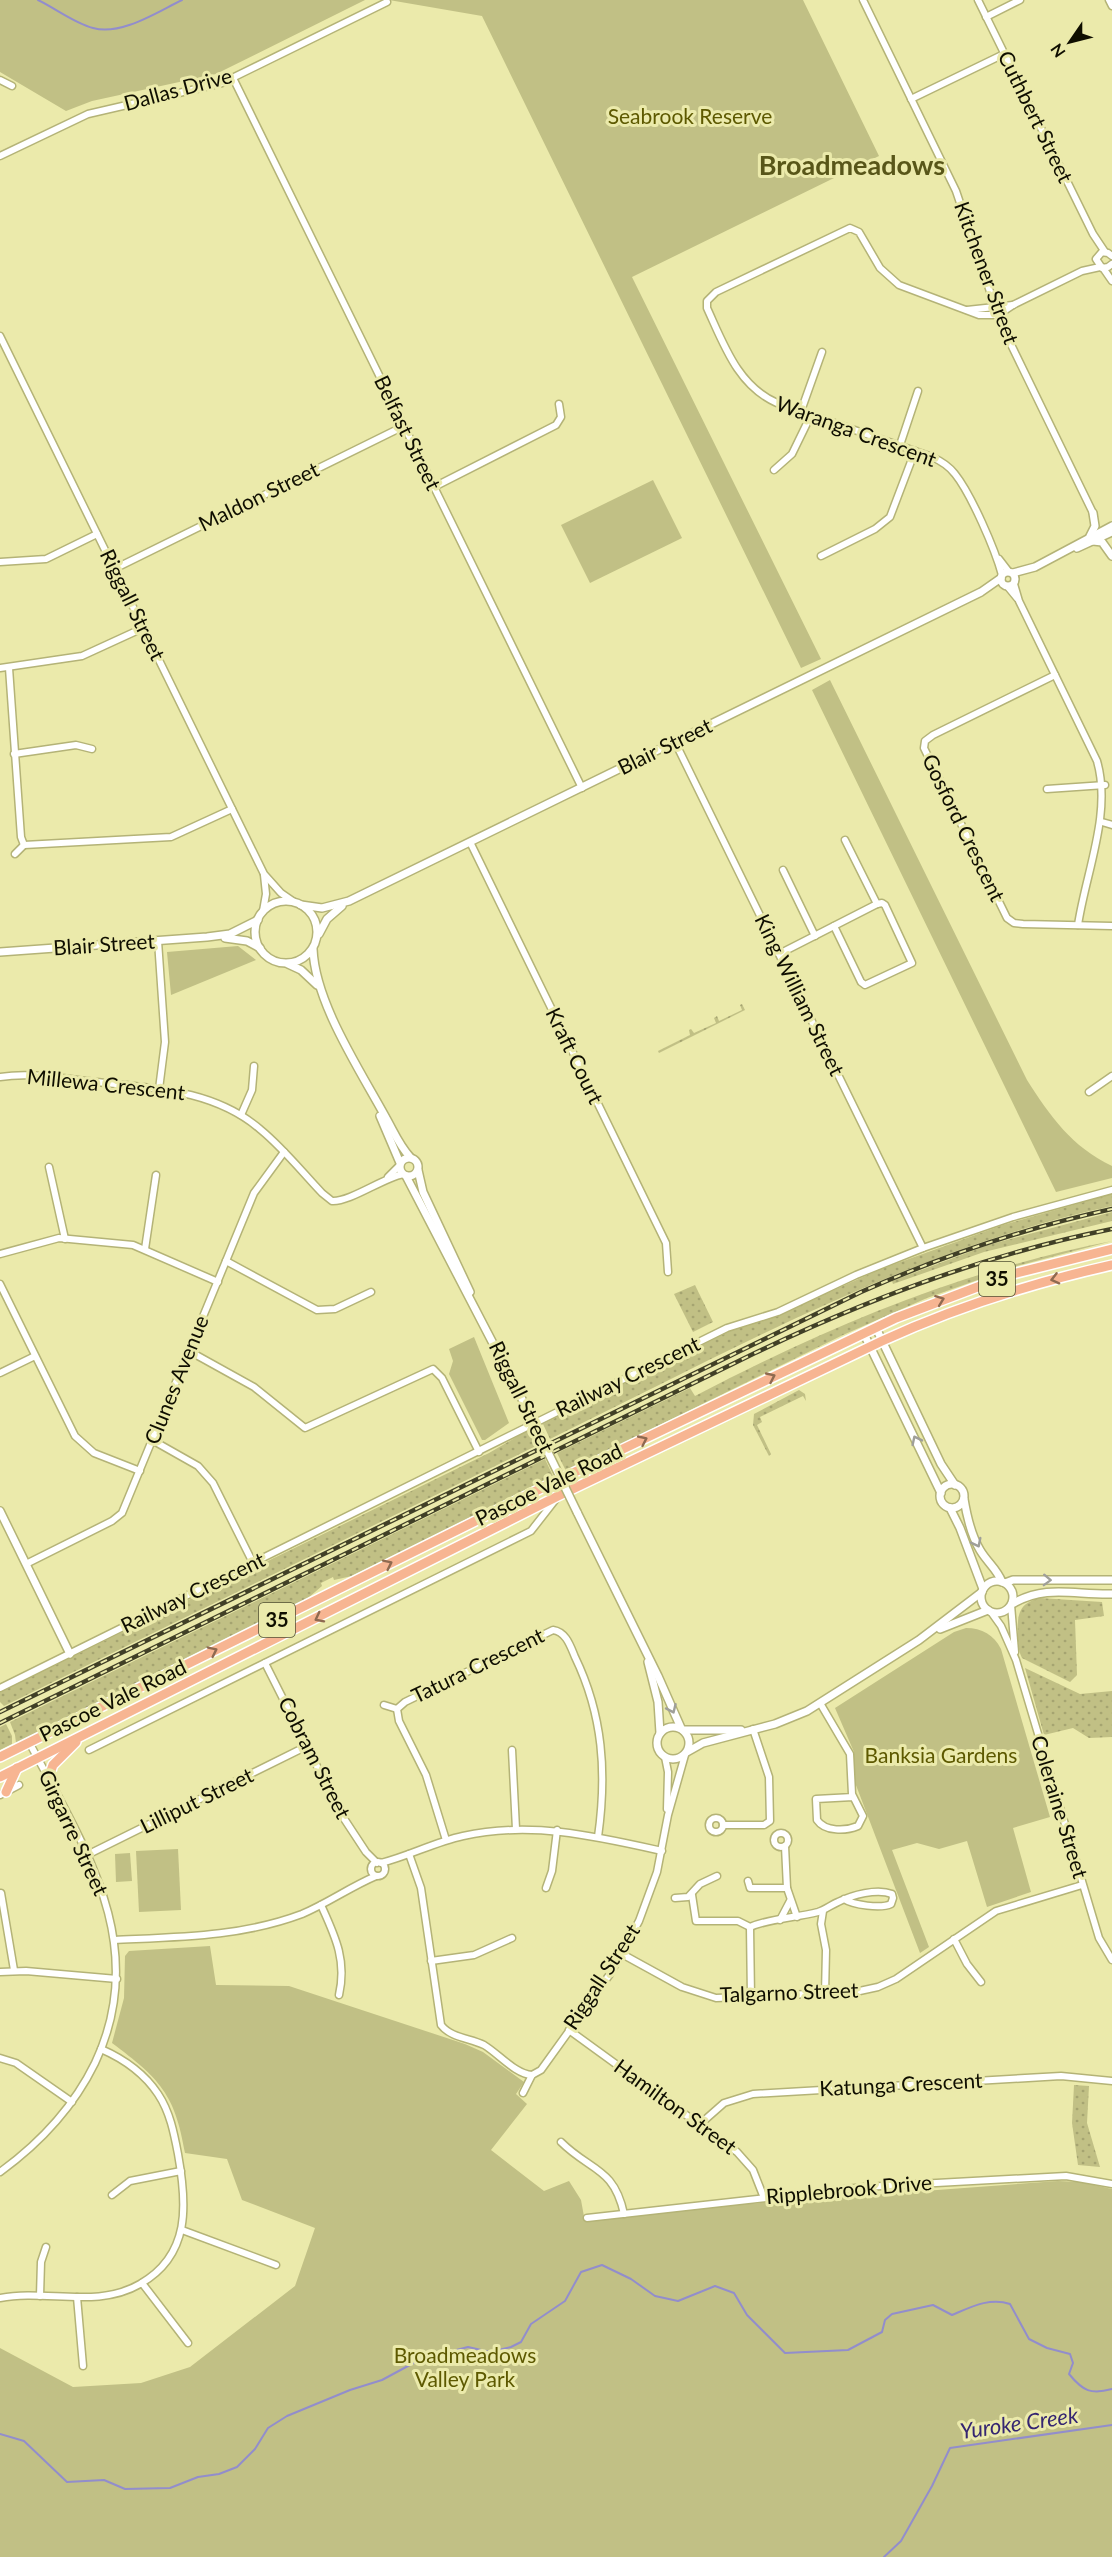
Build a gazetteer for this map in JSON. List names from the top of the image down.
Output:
{
  "streets": {
    "main road": ["35", "Pascoe Vale Road"],
    "street": [
      "Dallas Drive",
      "Cuthbert Street",
      "Kitchener Street",
      "Waranga Crescent",
      "Belfast Street",
      "Maldon Street",
      "Riggall Street",
      "Blair Street",
      "Gosford Crescent",
      "King William Street",
      "Kraft Court",
      "Millewa Crescent",
      "Railway Crescent",
      "Clunes Avenue",
      "Tatura Crescent",
      "Cobram Street",
      "Lilliput Street",
      "Coleraine Street",
      "Girgarre Street",
      "Talgarno Street",
      "Katunga Crescent",
      "Hamilton Street",
      "Ripplebrook Drive"
    ]
  },
  "crossings": [
    ["Dallas Drive", "Belfast Street"],
    ["Kitchener Street", "Waranga Crescent"],
    ["Waranga Crescent", "Blair Street"],
    ["Belfast Street", "Maldon Street"],
    ["Belfast Street", "Blair Street"],
    ["Maldon Street", "Riggall Street"],
    ["Riggall Street", "Blair Street"],
    ["Riggall Street", "Millewa Crescent"],
    ["Riggall Street", "Talgarno Street"],
    ["Riggall Street", "Hamilton Street"],
    ["Blair Street", "King William Street"],
    ["Blair Street", "Kraft Court"],
    ["King William Street", "Railway Crescent"],
    ["Millewa Crescent", "Clunes Avenue"],
    ["Pascoe Vale Road", "Cobram Street"],
    ["Pascoe Vale Road", "Girgarre Street"],
    ["Cobram Street", "Lilliput Street"],
    ["Lilliput Street", "Girgarre Street"],
    ["Coleraine Street", "Talgarno Street"],
    ["Katunga Crescent", "Hamilton Street"],
    ["Hamilton Street", "Ripplebrook Drive"]
  ],
  "districts": ["Broadmeadows"],
  "water": ["Yuroke Creek"],
  "parks": ["Seabrook Reserve", "Banksia Gardens", "Broadmeadows Valley Park"],
  "north": "bottom left"
}
